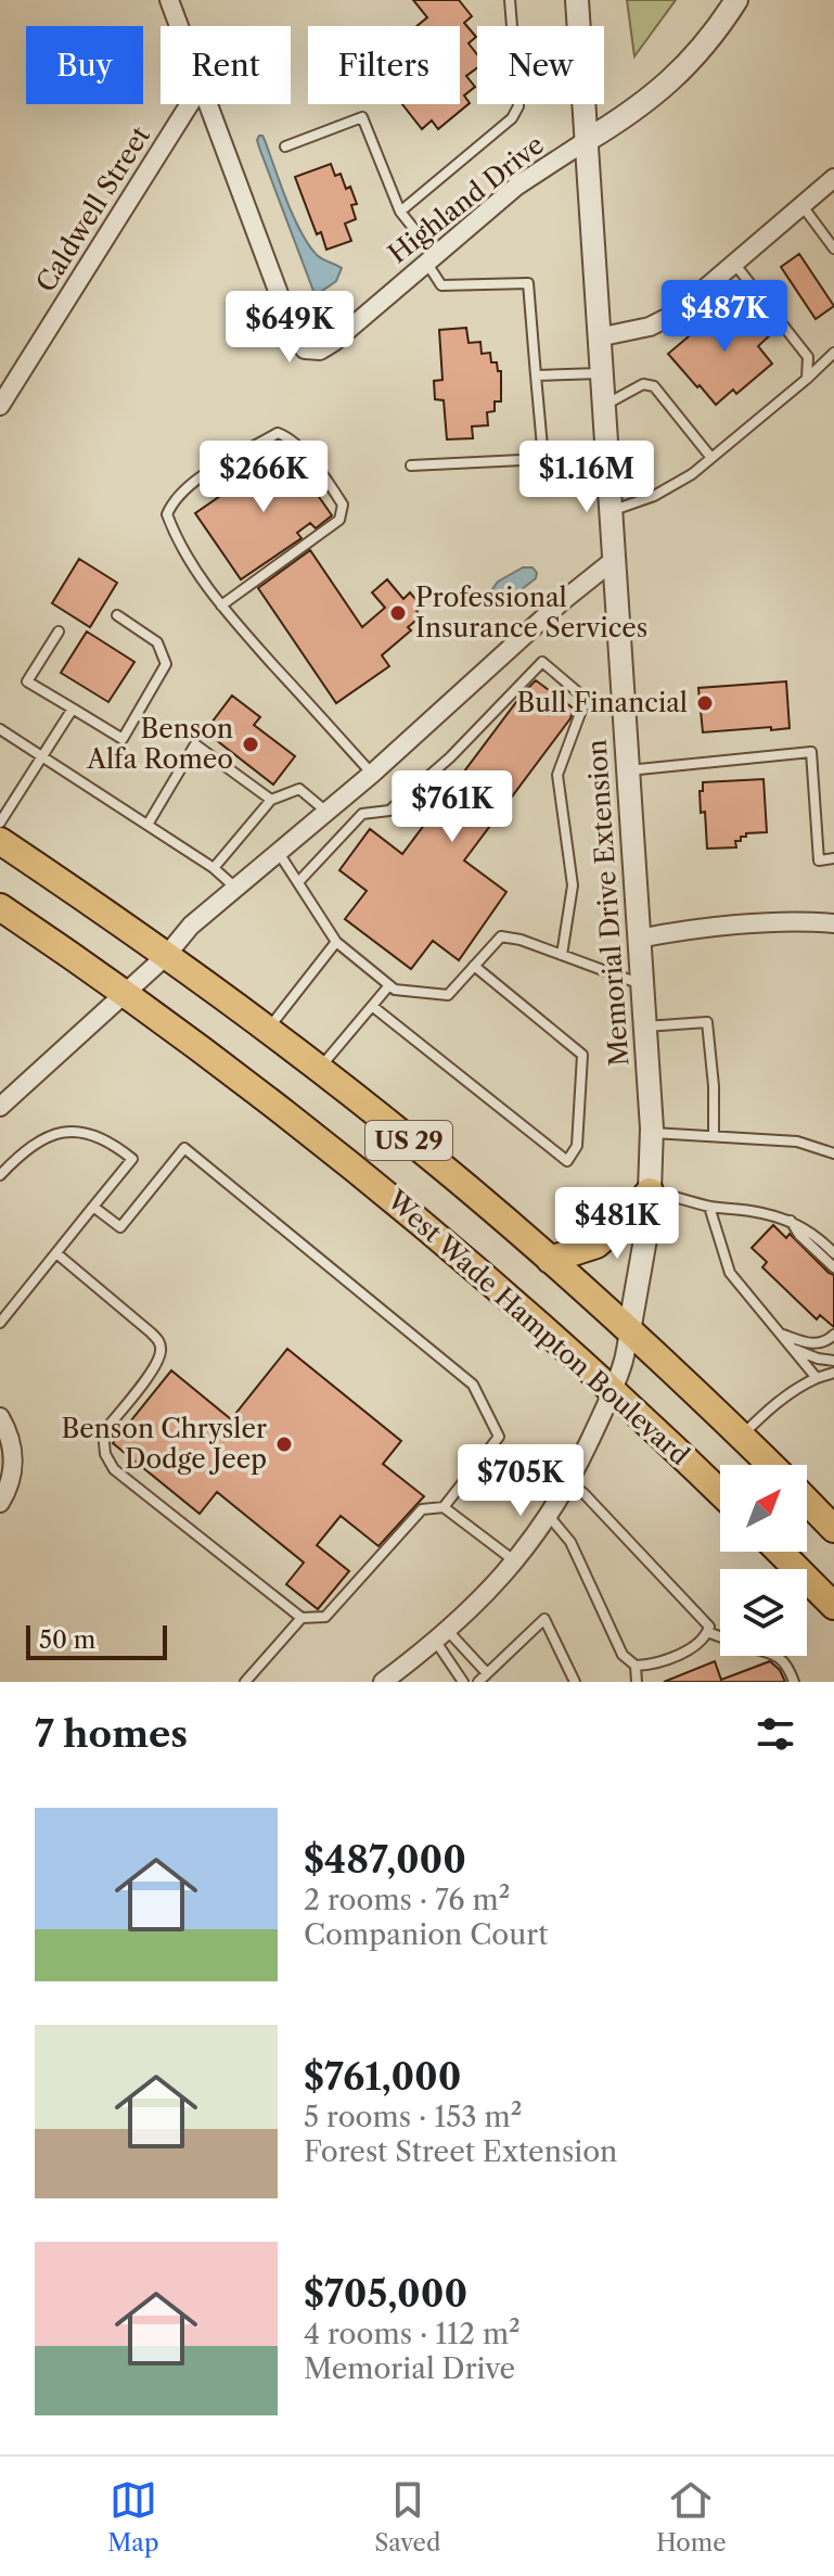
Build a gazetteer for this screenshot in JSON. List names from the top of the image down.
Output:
{
  "streets": {
    "main road": ["US 29", "West Wade Hampton Boulevard"],
    "street": ["Highland Drive", "Caldwell Street", "Memorial Drive Extension"]
  },
  "crossings": [
    ["Highland Drive", "Memorial Drive Extension"],
    ["Memorial Drive Extension", "West Wade Hampton Boulevard"]
  ],
  "places": [
    "Professional Insurance Services",
    "Bull Financial",
    "Benson Alfa Romeo",
    "Benson Chrysler Dodge Jeep"
  ],
  "scale_bar": "50 m",
  "north": "top right",
  "page": {
    "chip": [
      "Buy",
      "Rent",
      "Filters",
      "New"
    ],
    "price": [
      "$487K",
      "$649K",
      "$266K",
      "$1.16M",
      "$761K",
      "$481K",
      "$705K"
    ],
    "scale": "50 m",
    "heading": "7 homes",
    "list": [
      {
        "name": "$487,000",
        "note": "2 rooms · 76 m² · Companion Court"
      },
      {
        "name": "$761,000",
        "note": "5 rooms · 153 m² · Forest Street Extension"
      },
      {
        "name": "$705,000",
        "note": "4 rooms · 112 m² · Memorial Drive"
      }
    ],
    "tabs": ["Map", "Saved", "Home"]
  }
}
